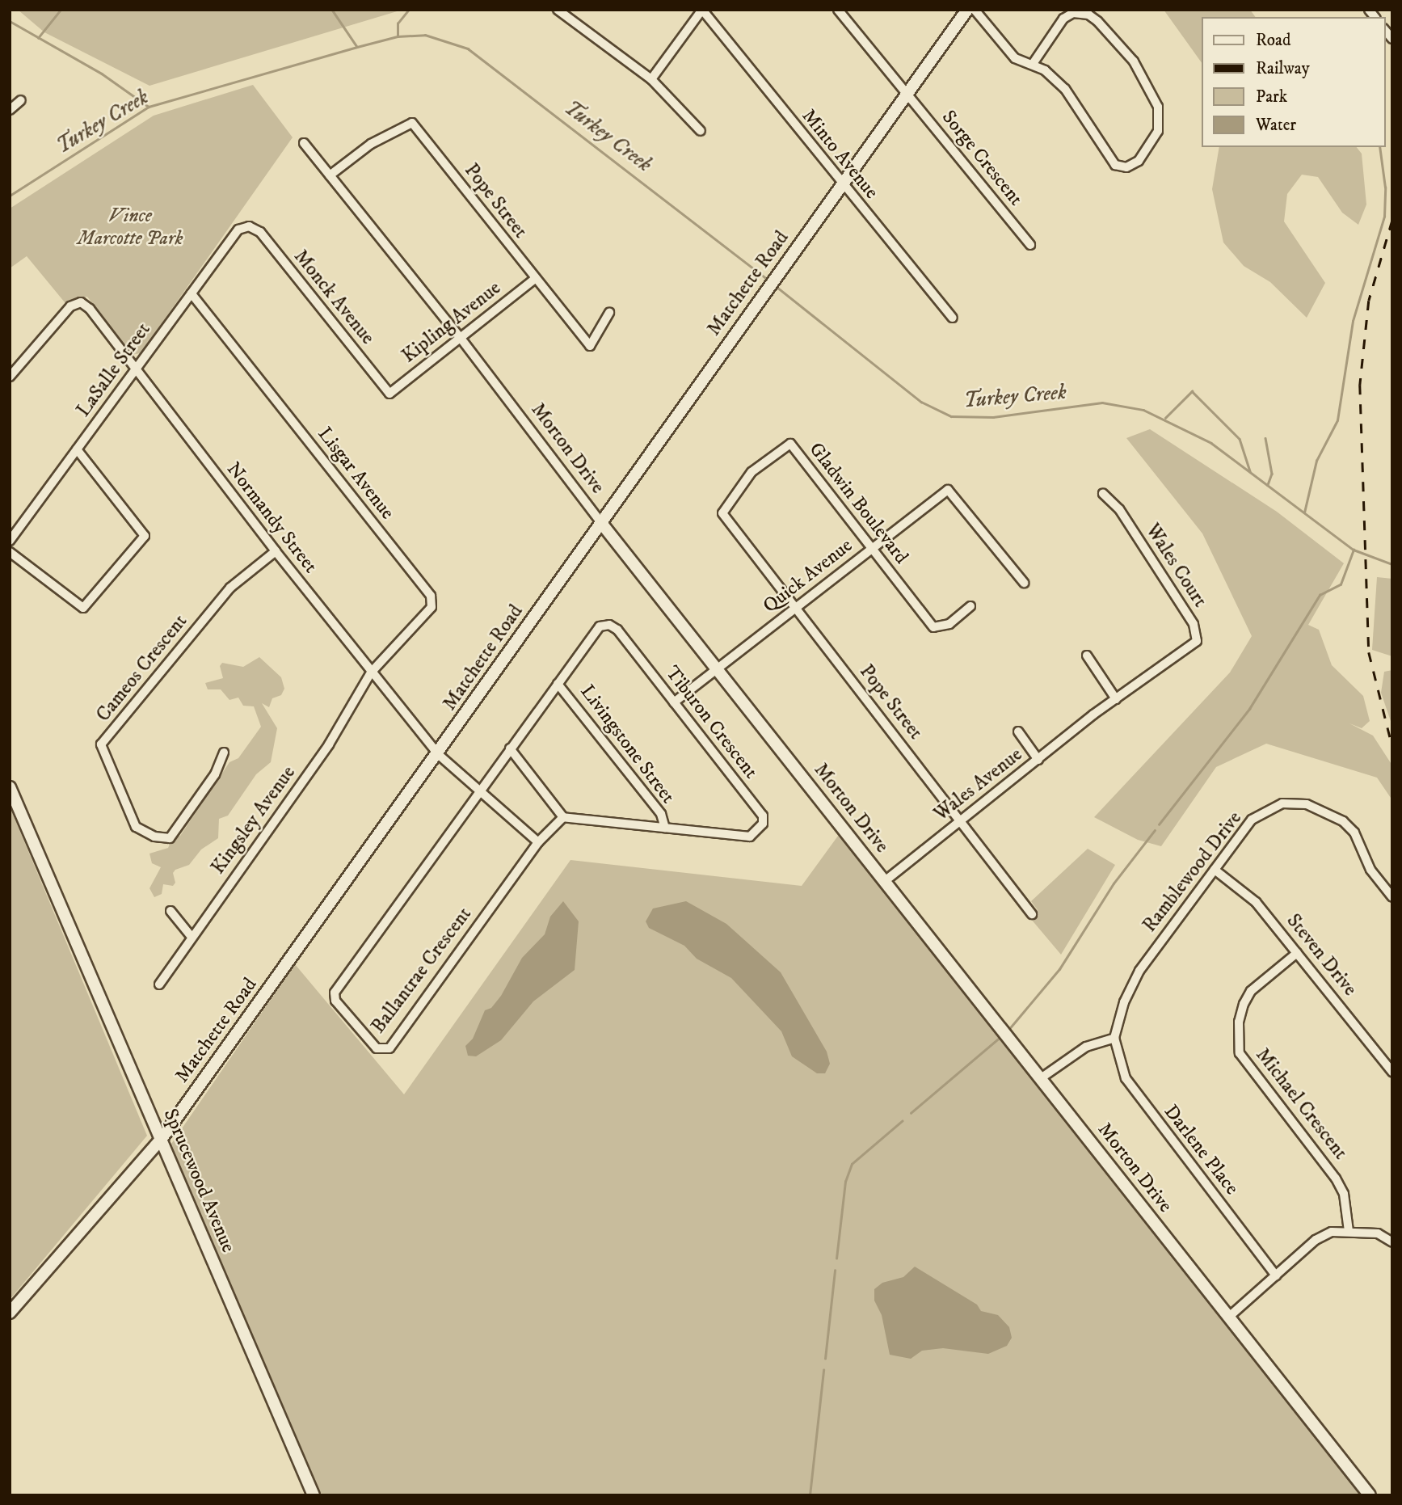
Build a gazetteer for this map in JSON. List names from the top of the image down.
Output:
{
  "streets": {
    "street": [
      "Minto Avenue",
      "Sorge Crescent",
      "Pope Street",
      "Matchette Road",
      "Monck Avenue",
      "Kipling Avenue",
      "LaSalle Street",
      "Morton Drive",
      "Lisgar Avenue",
      "Gladwin Boulevard",
      "Normandy Street",
      "Wales Court",
      "Quick Avenue",
      "Cameos Crescent",
      "Tiburon Crescent",
      "Livingstone Street",
      "Wales Avenue",
      "Kingsley Avenue",
      "Ramblewood Drive",
      "Steven Drive",
      "Ballantrae Crescent",
      "Michael Crescent",
      "Darlene Place",
      "Sprucewood Avenue"
    ]
  },
  "crossings": [
    ["Minto Avenue", "Matchette Road"],
    ["Sorge Crescent", "Matchette Road"],
    ["Pope Street", "Kipling Avenue"],
    ["Pope Street", "Morton Drive"],
    ["Pope Street", "Gladwin Boulevard"],
    ["Pope Street", "Quick Avenue"],
    ["Pope Street", "Wales Avenue"],
    ["Matchette Road", "Morton Drive"],
    ["Matchette Road", "Normandy Street"],
    ["Matchette Road", "Sprucewood Avenue"],
    ["Monck Avenue", "Kipling Avenue"],
    ["Monck Avenue", "LaSalle Street"],
    ["Kipling Avenue", "Morton Drive"],
    ["LaSalle Street", "Lisgar Avenue"],
    ["LaSalle Street", "Normandy Street"],
    ["Morton Drive", "Quick Avenue"],
    ["Morton Drive", "Wales Avenue"],
    ["Lisgar Avenue", "Normandy Street"],
    ["Lisgar Avenue", "Kingsley Avenue"],
    ["Gladwin Boulevard", "Quick Avenue"],
    ["Normandy Street", "Cameos Crescent"],
    ["Normandy Street", "Tiburon Crescent"],
    ["Normandy Street", "Kingsley Avenue"],
    ["Normandy Street", "Ballantrae Crescent"],
    ["Wales Court", "Wales Avenue"],
    ["Quick Avenue", "Tiburon Crescent"],
    ["Tiburon Crescent", "Livingstone Street"],
    ["Tiburon Crescent", "Ballantrae Crescent"],
    ["Ramblewood Drive", "Steven Drive"],
    ["Ramblewood Drive", "Darlene Place"],
    ["Steven Drive", "Michael Crescent"]
  ],
  "water": ["Turkey Creek"],
  "parks": ["Vince Marcotte Park"],
  "legend": [
    "Road",
    "Railway",
    "Park",
    "Water"
  ]
}
